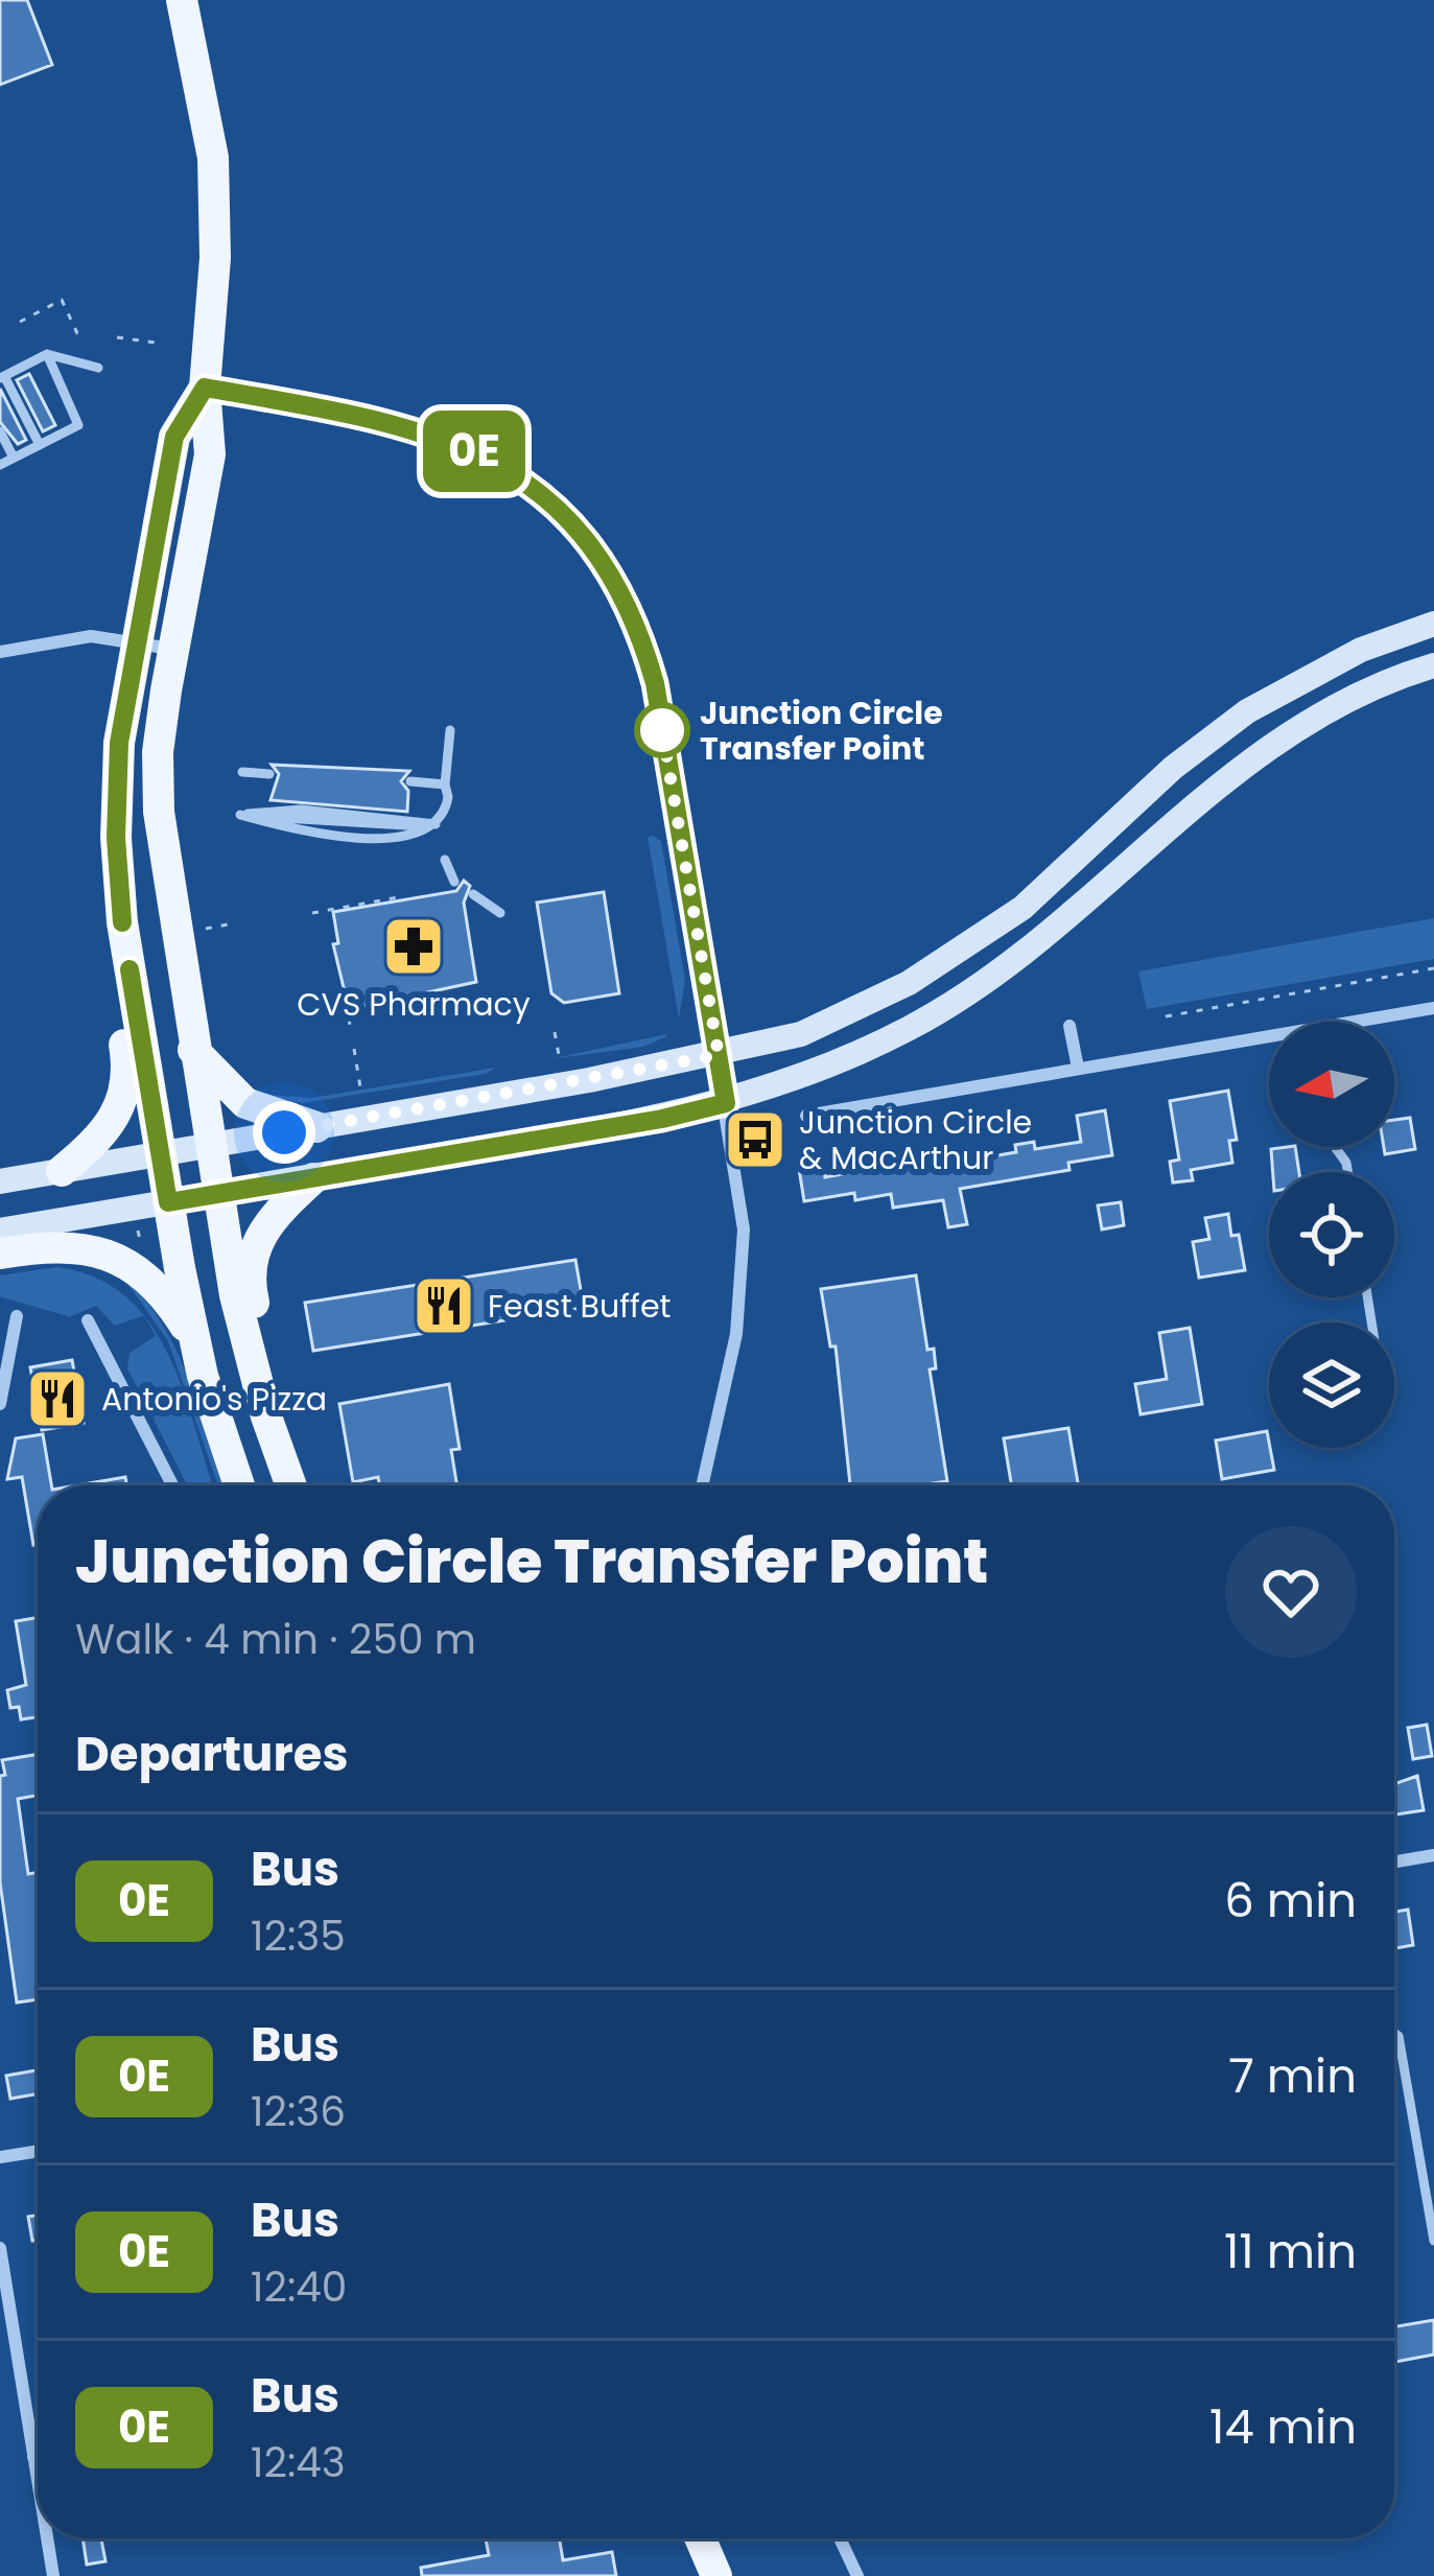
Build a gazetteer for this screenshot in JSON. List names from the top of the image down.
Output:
{
  "places": {
    "other": ["Junction Circle Transfer Point"],
    "pharmacy": ["CVS Pharmacy"],
    "bus stop": ["Junction Circle & MacArthur"],
    "restaurant": ["Feast Buffet", "Antonio's Pizza"]
  },
  "lines": ["bus line 0E"],
  "north": "left",
  "page": {
    "on_map": "0E",
    "heading": [
      ["Junction Circle Transfer Point", "Walk · 4 min · 250 m"],
      "Departures"
    ],
    "list": [
      {
        "mark": "0E",
        "name": "Bus",
        "note": "12:35",
        "value": "6 min"
      },
      {
        "mark": "0E",
        "name": "Bus",
        "note": "12:36",
        "value": "7 min"
      },
      {
        "mark": "0E",
        "name": "Bus",
        "note": "12:40",
        "value": "11 min"
      },
      {
        "mark": "0E",
        "name": "Bus",
        "note": "12:43",
        "value": "14 min"
      }
    ]
  }
}
